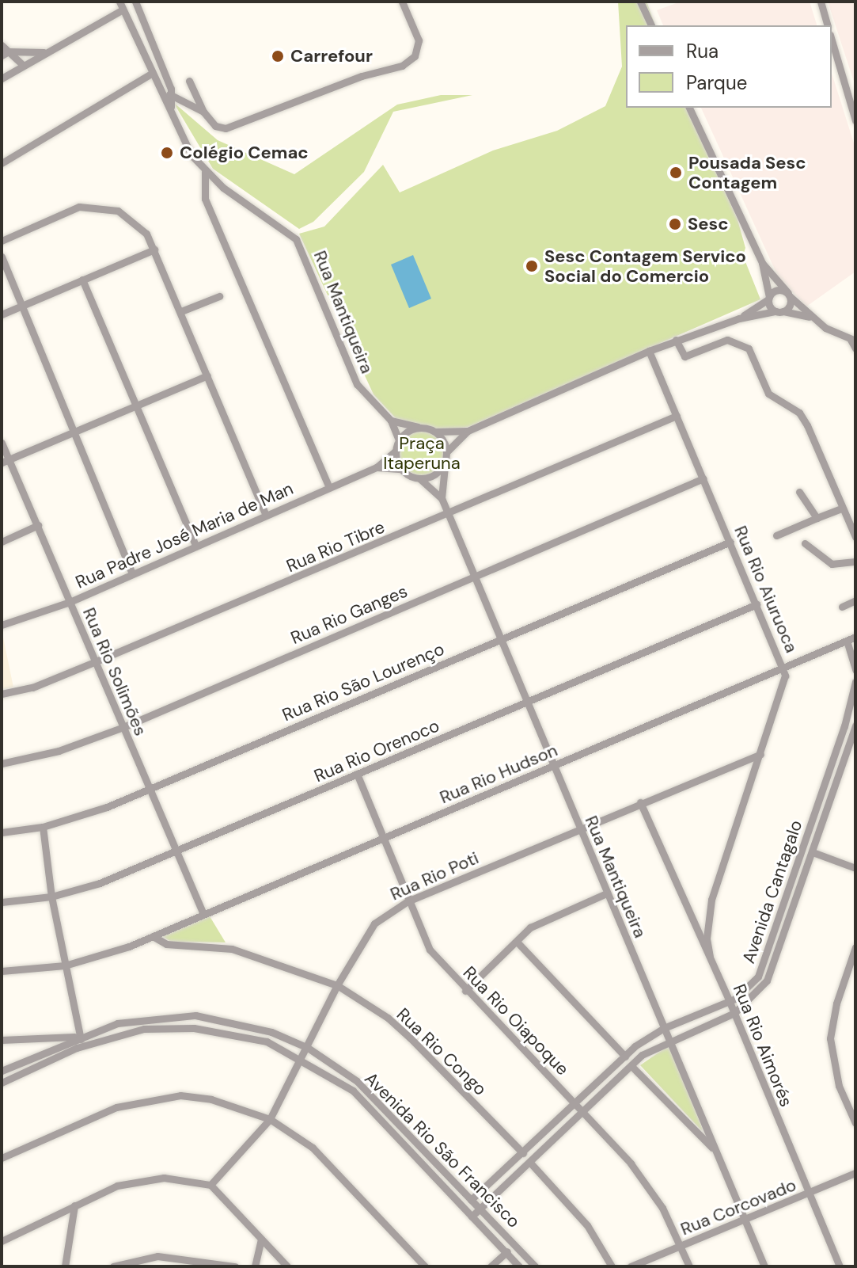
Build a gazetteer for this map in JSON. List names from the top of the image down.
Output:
{
  "streets": {
    "street": [
      "Rua Mantiqueira",
      "Rua Padre José Maria de Man",
      "Rua Rio Tibre",
      "Rua Rio Aiuruoca",
      "Rua Rio Ganges",
      "Rua Rio Solimões",
      "Rua Rio São Lourenço",
      "Rua Rio Orenoco",
      "Rua Rio Hudson",
      "Rua Rio Poti",
      "Avenida Cantagalo",
      "Rua Rio Oiapoque",
      "Rua Rio Aimorés",
      "Rua Rio Congo",
      "Avenida Rio São Francisco",
      "Rua Corcovado"
    ]
  },
  "crossings": [
    ["Rua Mantiqueira", "Rua Padre José Maria de Man"],
    ["Rua Mantiqueira", "Rua Rio Tibre"],
    ["Rua Mantiqueira", "Rua Rio Ganges"],
    ["Rua Mantiqueira", "Rua Rio São Lourenço"],
    ["Rua Mantiqueira", "Rua Rio Orenoco"],
    ["Rua Mantiqueira", "Rua Rio Hudson"],
    ["Rua Mantiqueira", "Rua Rio Poti"],
    ["Rua Mantiqueira", "Avenida Cantagalo"],
    ["Rua Mantiqueira", "Rua Corcovado"],
    ["Rua Padre José Maria de Man", "Rua Rio Solimões"],
    ["Rua Rio Tibre", "Rua Rio Aiuruoca"],
    ["Rua Rio Tibre", "Rua Rio Solimões"],
    ["Rua Rio Aiuruoca", "Rua Rio Ganges"],
    ["Rua Rio Aiuruoca", "Rua Rio São Lourenço"],
    ["Rua Rio Aiuruoca", "Rua Rio Orenoco"],
    ["Rua Rio Aiuruoca", "Rua Rio Hudson"],
    ["Rua Rio Aiuruoca", "Rua Rio Poti"],
    ["Rua Rio Aiuruoca", "Rua Rio Aimorés"],
    ["Rua Rio Ganges", "Rua Rio Solimões"],
    ["Rua Rio Solimões", "Rua Rio São Lourenço"],
    ["Rua Rio Solimões", "Rua Rio Orenoco"],
    ["Rua Rio Solimões", "Rua Rio Hudson"],
    ["Rua Rio Orenoco", "Rua Rio Oiapoque"],
    ["Rua Rio Hudson", "Rua Rio Oiapoque"],
    ["Rua Rio Hudson", "Rua Rio Congo"],
    ["Rua Rio Poti", "Rua Rio Oiapoque"],
    ["Rua Rio Poti", "Rua Rio Aimorés"],
    ["Rua Rio Poti", "Rua Rio Congo"],
    ["Rua Rio Poti", "Avenida Rio São Francisco"],
    ["Avenida Cantagalo", "Rua Rio Oiapoque"],
    ["Avenida Cantagalo", "Rua Rio Aimorés"],
    ["Avenida Cantagalo", "Rua Rio Congo"],
    ["Avenida Cantagalo", "Avenida Rio São Francisco"],
    ["Rua Rio Oiapoque", "Rua Corcovado"],
    ["Rua Rio Aimorés", "Rua Corcovado"]
  ],
  "parks": ["Praça Itaperuna"],
  "places": [
    "Carrefour",
    "Colégio Cemac",
    "Pousada Sesc Contagem",
    "Sesc",
    "Sesc Contagem Servico Social do Comercio"
  ],
  "legend": ["Rua", "Parque"]
}
